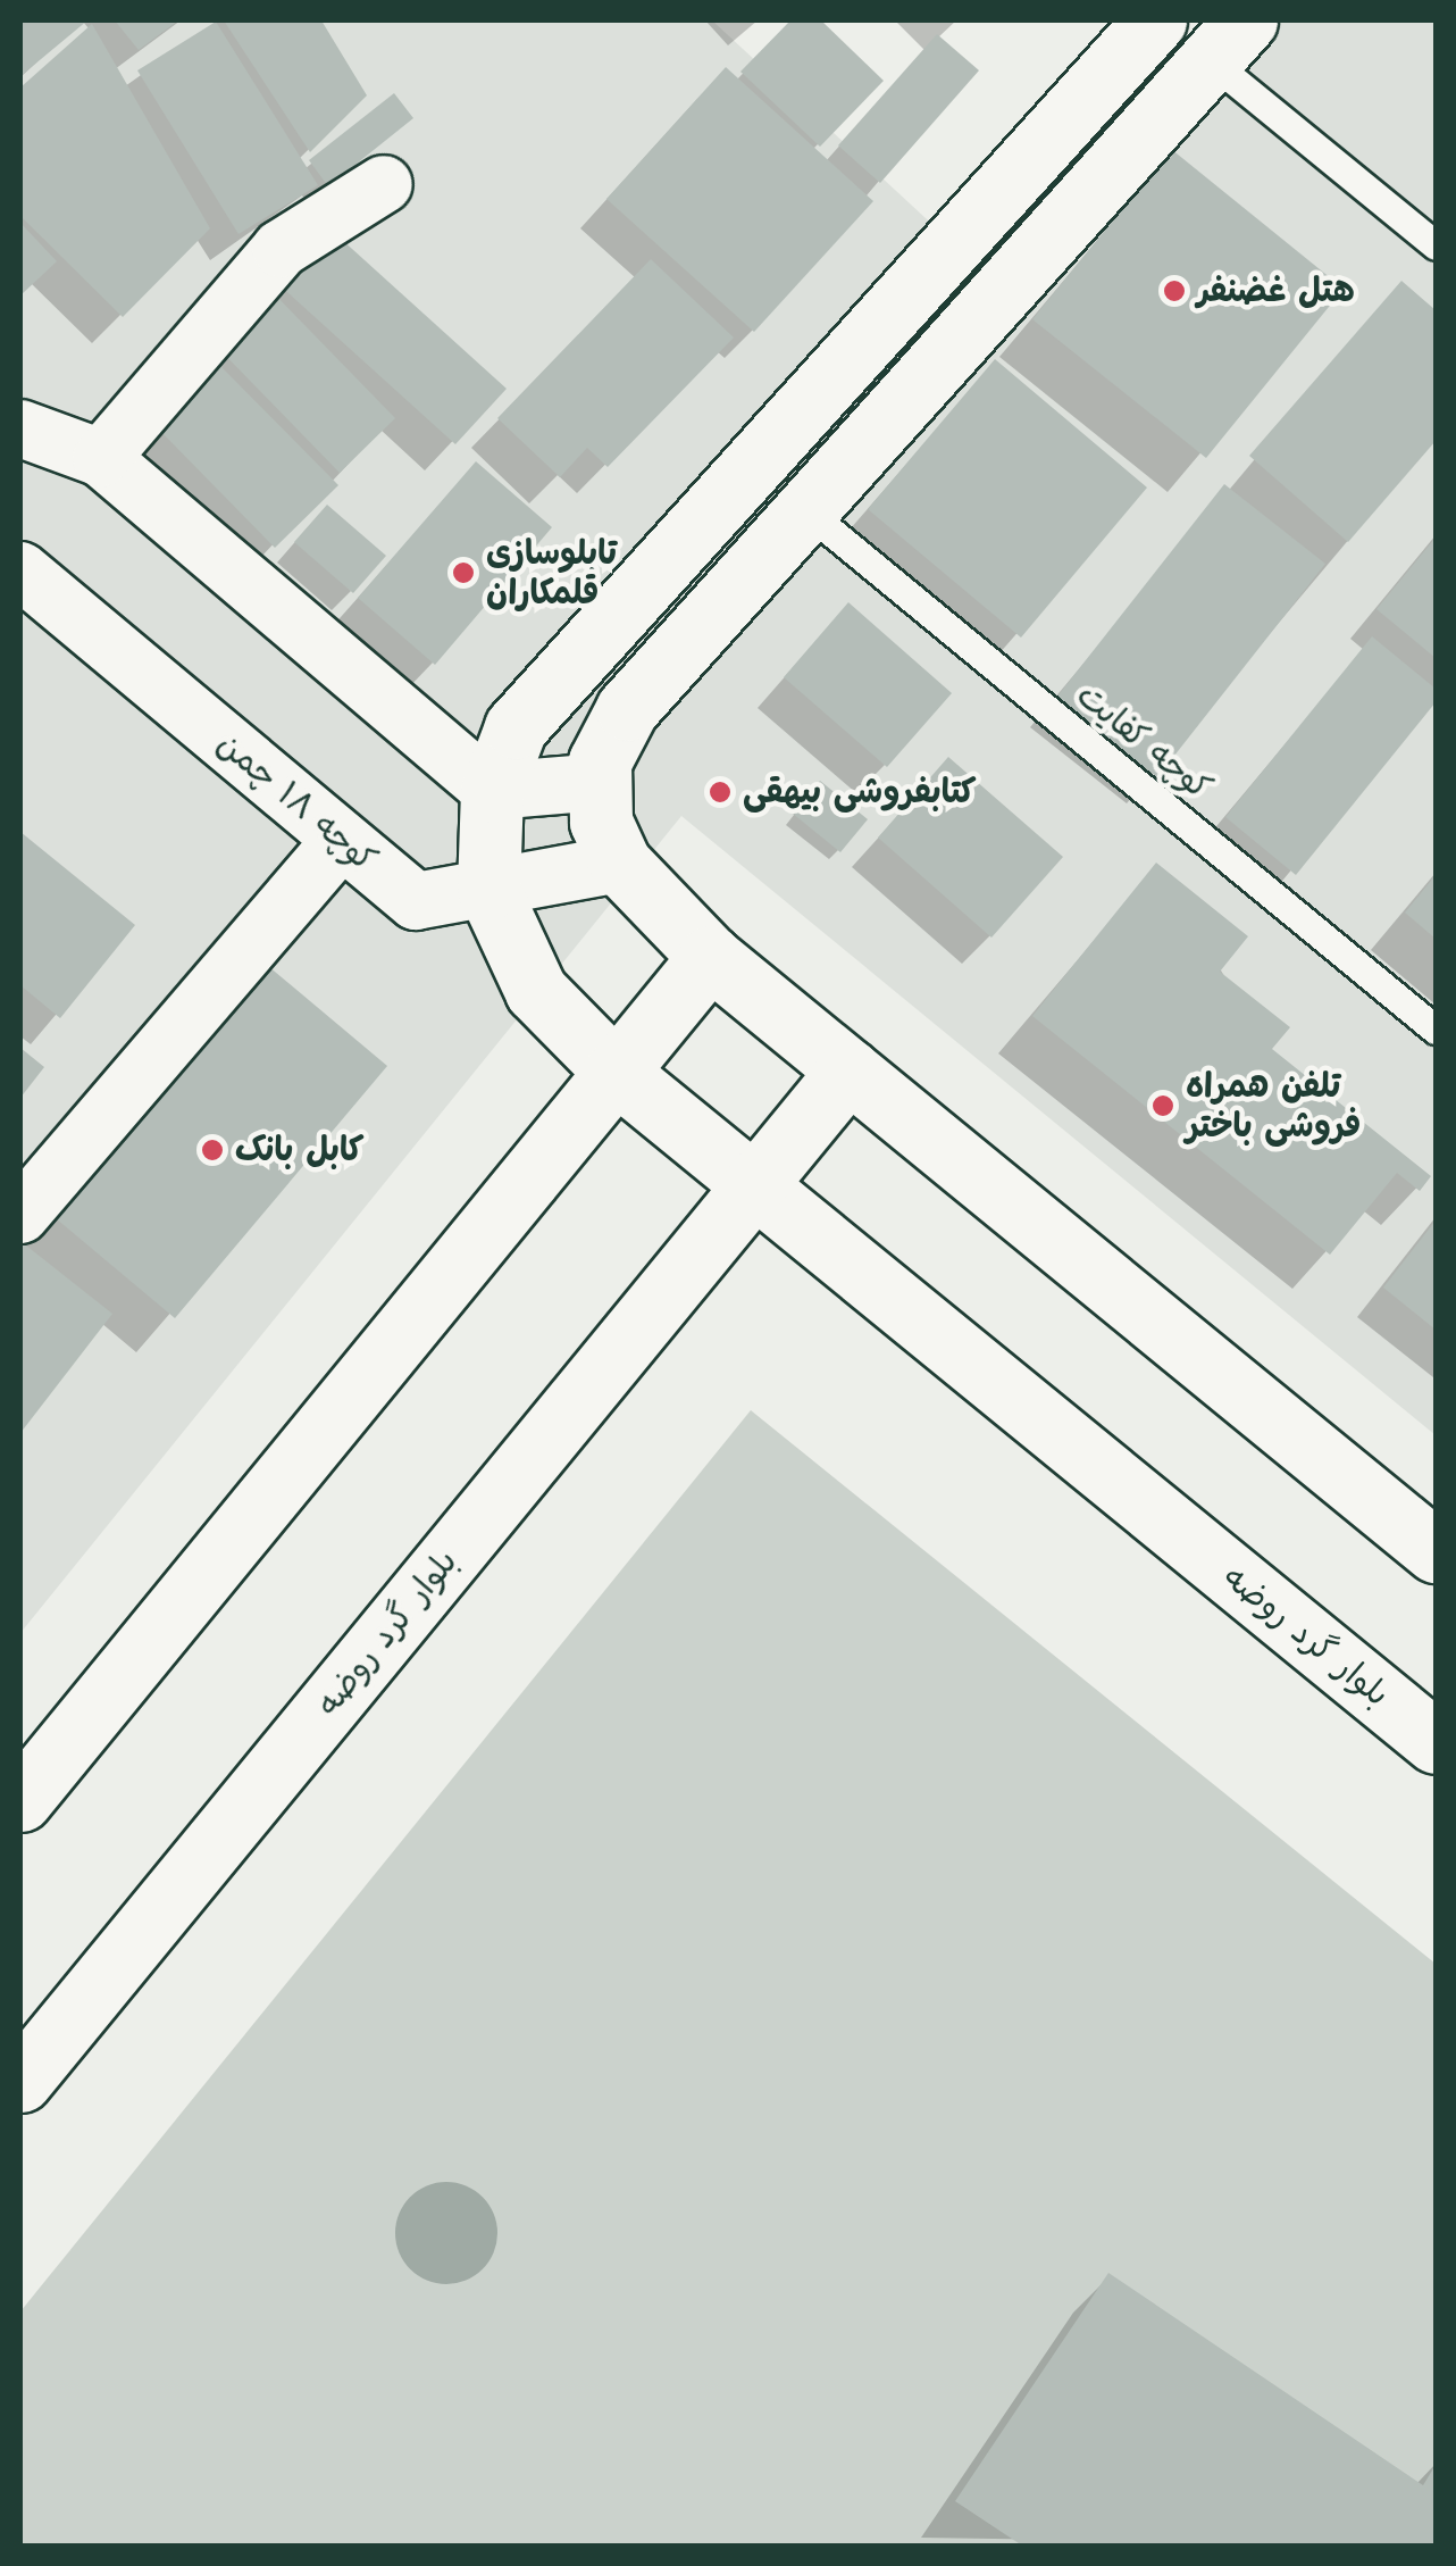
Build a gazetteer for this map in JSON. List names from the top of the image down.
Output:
{
  "streets": {
    "main road": ["بلوار گرد روضه"],
    "street": ["كوچه ١٨ چمن"],
    "lane": ["کوچه کفایت"]
  },
  "crossings": [
    ["كوچه ١٨ چمن", "بلوار گرد روضه"]
  ],
  "places": [
    "هتل غضنفر",
    "تابلوسازی قلمکاران",
    "کتابفروشی بیهقی",
    "تلفن همراه فروشی باختر",
    "کابل بانک"
  ]
}
